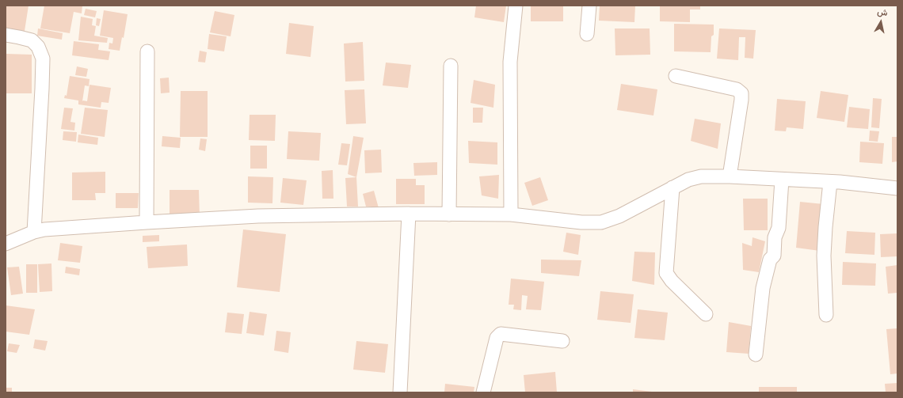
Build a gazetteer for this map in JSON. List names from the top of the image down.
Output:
{
  "north": "top"
}
